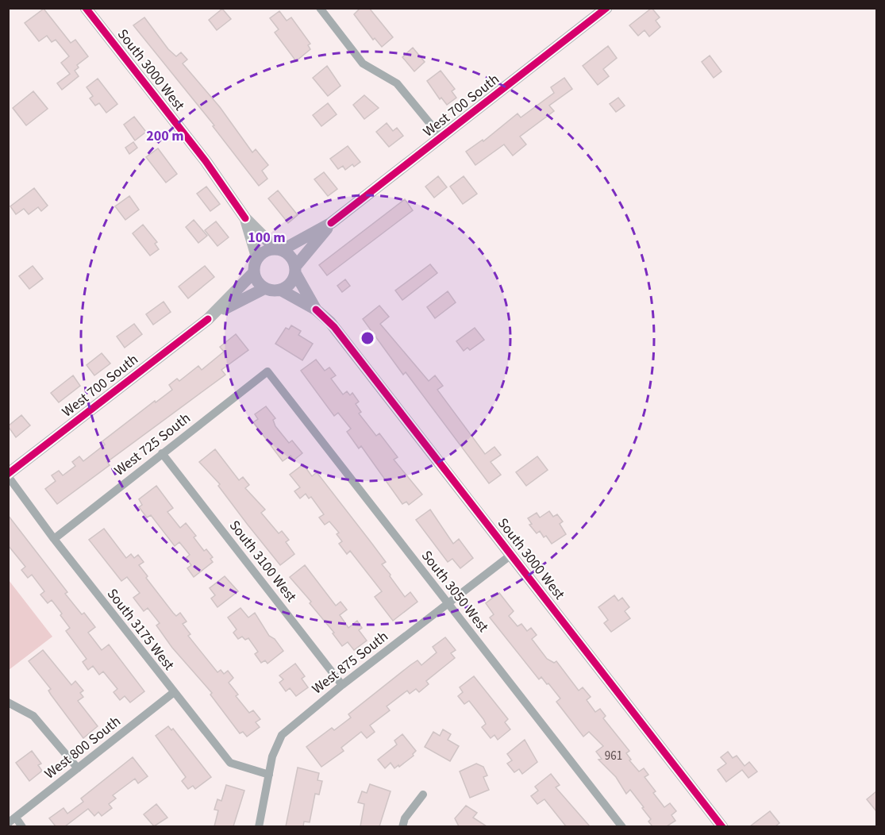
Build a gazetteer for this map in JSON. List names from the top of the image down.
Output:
{
  "streets": {
    "main road": ["South 3000 West", "West 700 South"],
    "street": [
      "West 725 South",
      "South 3100 West",
      "South 3050 West",
      "South 3175 West",
      "West 875 South",
      "West 800 South"
    ]
  },
  "crossings": [
    ["South 3000 West", "West 700 South"],
    ["South 3000 West", "West 875 South"],
    ["West 700 South", "South 3175 West"],
    ["West 725 South", "South 3100 West"],
    ["West 725 South", "South 3050 West"],
    ["West 725 South", "South 3175 West"],
    ["South 3100 West", "West 875 South"],
    ["South 3050 West", "West 875 South"],
    ["South 3175 West", "West 875 South"],
    ["South 3175 West", "West 800 South"]
  ],
  "house_numbers": ["961"],
  "rings": ["200 m", "100 m"]
}
